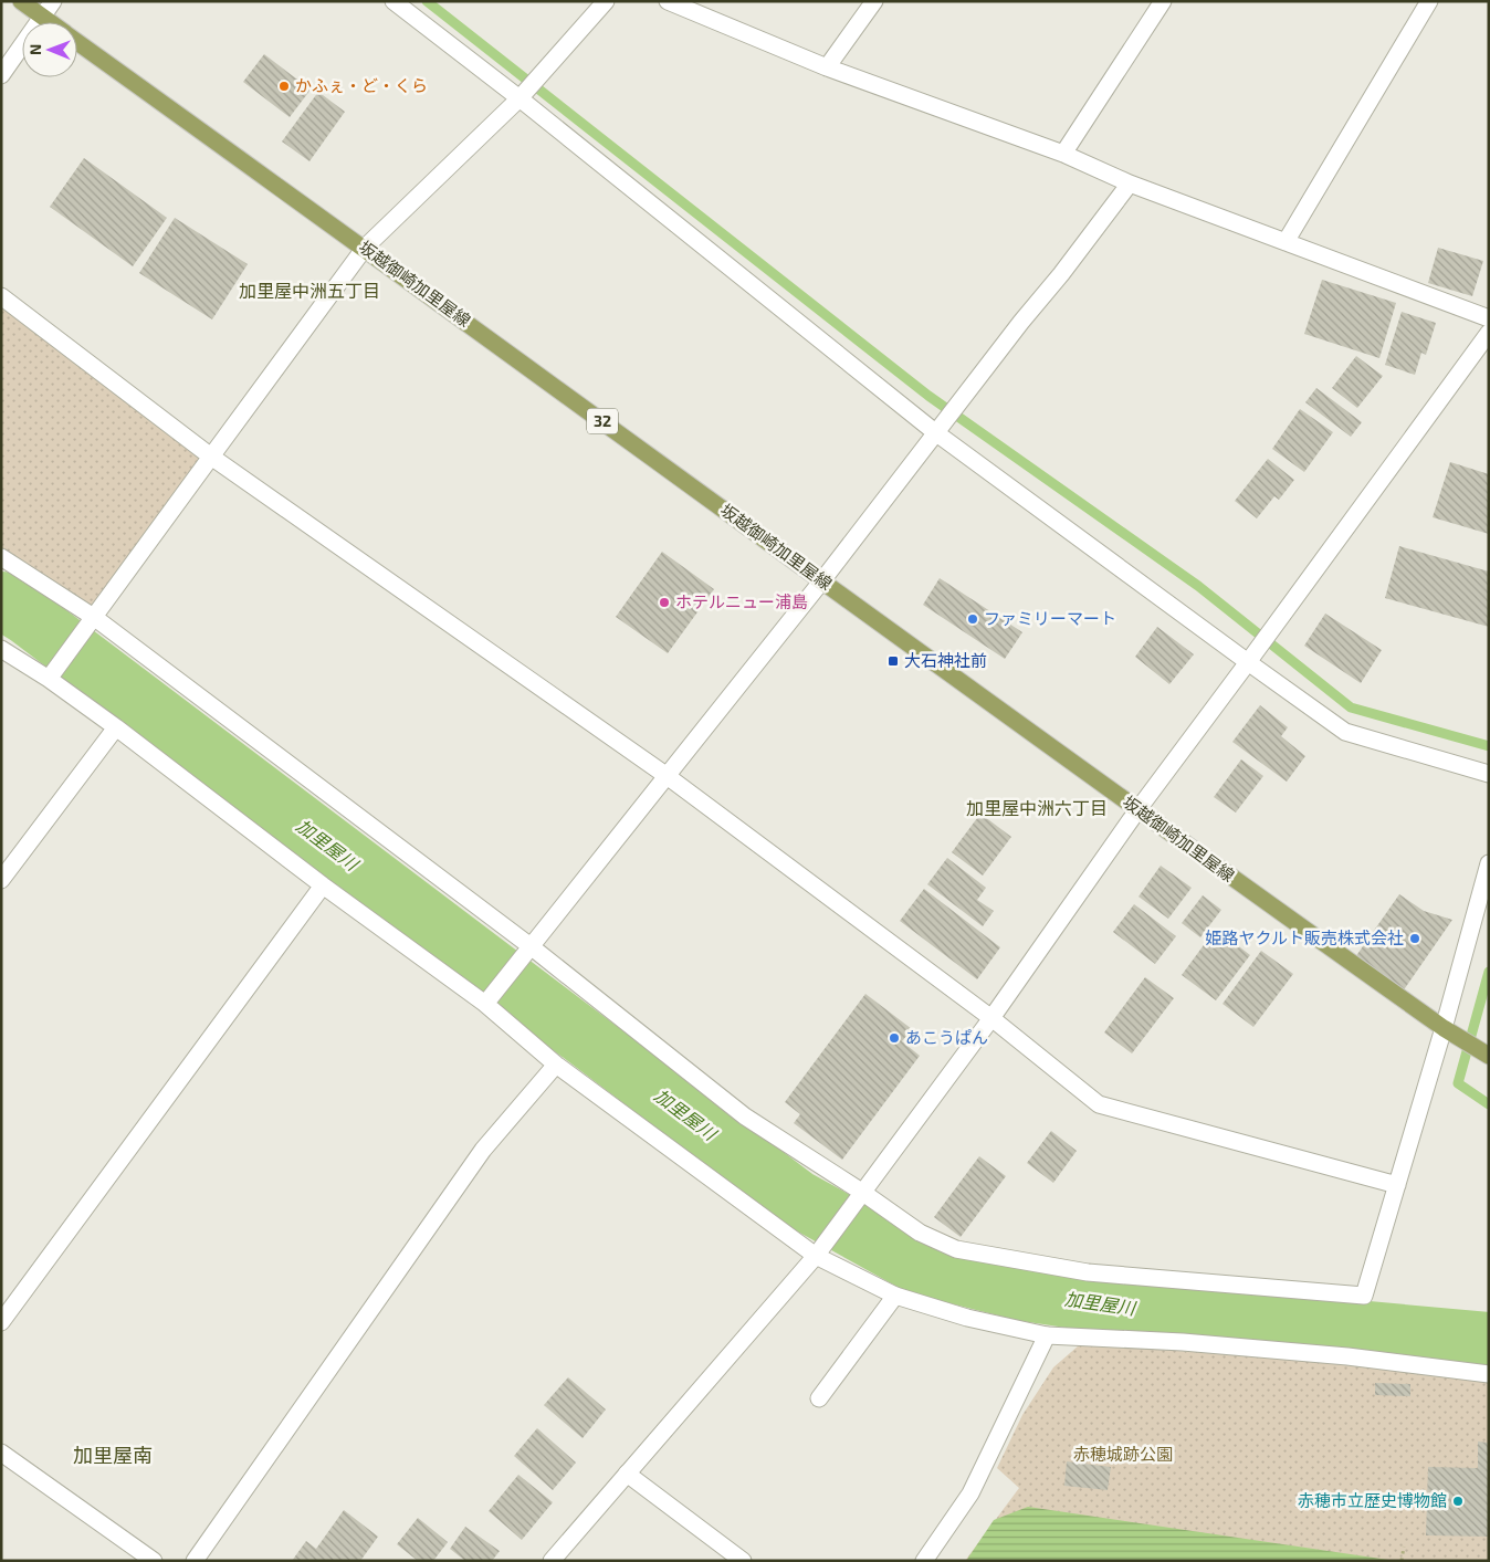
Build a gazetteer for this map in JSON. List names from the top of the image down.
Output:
{
  "streets": {
    "main road": ["坂越御崎加里屋線", "32"]
  },
  "districts": ["加里屋中洲五丁目", "加里屋中洲六丁目", "加里屋南"],
  "water": ["加里屋川"],
  "parks": ["赤穂城跡公園"],
  "places": {
    "other": [
      "かふぇ・ど・くら",
      "ホテルニュー浦島",
      "ファミリーマート",
      "姫路ヤクルト販売株式会社",
      "あこうぱん",
      "赤穂市立歴史博物館"
    ],
    "transit": ["大石神社前"]
  },
  "north": "left"
}
